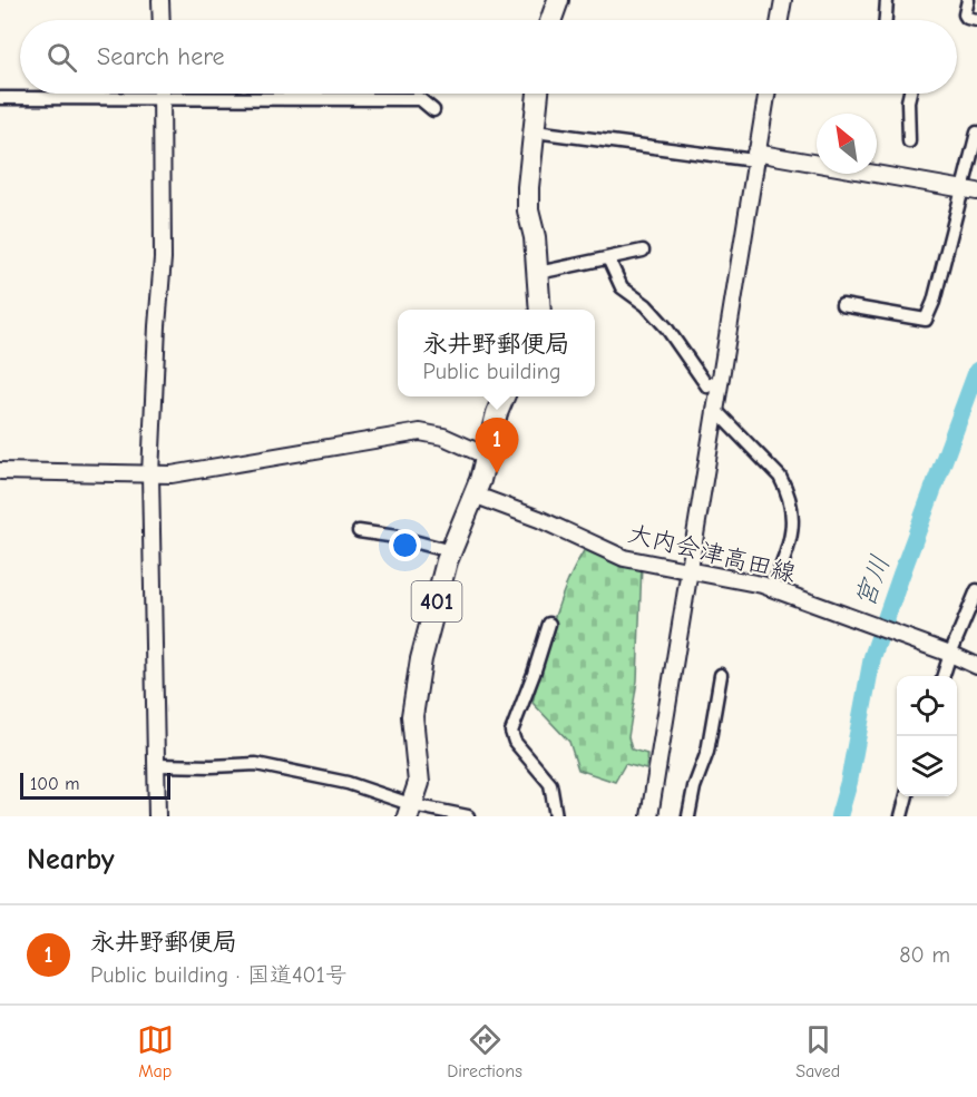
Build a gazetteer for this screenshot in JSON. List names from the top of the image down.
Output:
{
  "streets": {
    "highway": ["401"],
    "street": ["大内会津高田線"]
  },
  "crossings": [
    ["大内会津高田線", "401"]
  ],
  "water": ["宮川"],
  "scale_bar": "100 m",
  "north": "top left",
  "page": {
    "search": "Search here",
    "popup": ["永井野郵便局", "Public building"],
    "pins": "1",
    "scale": "100 m",
    "heading": "Nearby",
    "list": [
      {
        "mark": "1",
        "name": "永井野郵便局",
        "note": "Public building · 国道401号",
        "value": "80 m"
      }
    ],
    "nav": ["Map", "Directions", "Saved"]
  }
}
